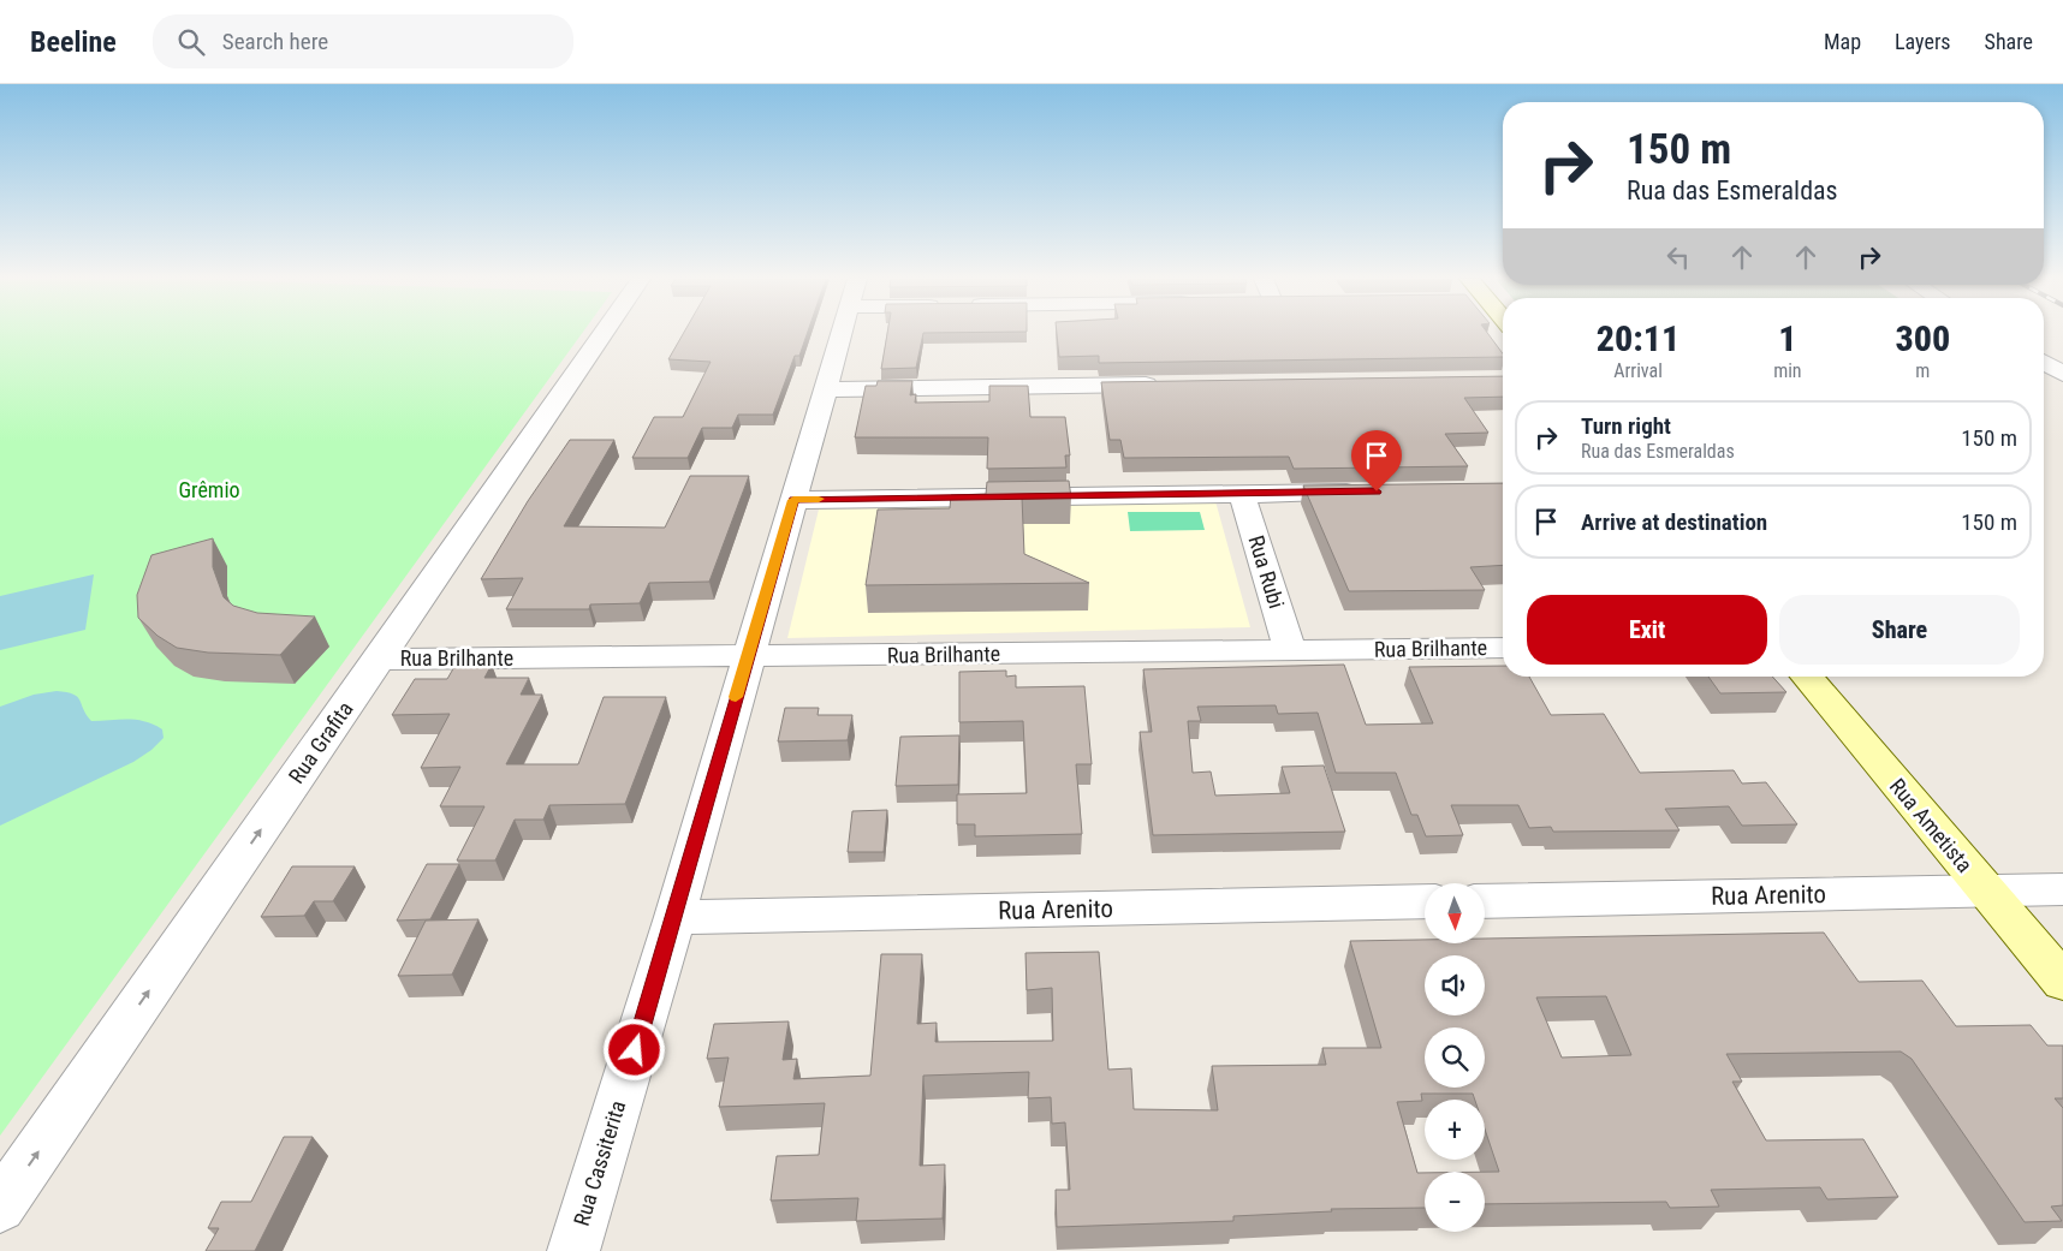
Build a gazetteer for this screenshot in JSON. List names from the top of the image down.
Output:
{
  "streets": {
    "street": [
      "Rua Rubi",
      "Rua Brilhante",
      "Rua Grafita",
      "Rua Ametista",
      "Rua Arenito",
      "Rua Cassiterita"
    ]
  },
  "crossings": [
    ["Rua Rubi", "Rua Brilhante"],
    ["Rua Brilhante", "Rua Grafita"],
    ["Rua Brilhante", "Rua Cassiterita"],
    ["Rua Ametista", "Rua Arenito"],
    ["Rua Arenito", "Rua Cassiterita"]
  ],
  "one_way": ["Rua Grafita"],
  "parks": ["Grêmio"],
  "north": "bottom",
  "page": {
    "header": "Beeline",
    "search": "Search here",
    "nav": ["Map", "Layers", "Share"],
    "turn": ["150 m", "Rua das Esmeraldas"],
    "eta": [
      "20:11",
      "Arrival",
      "1",
      "min",
      "300",
      "m"
    ],
    "list": [
      {
        "name": "Turn right",
        "note": "Rua das Esmeraldas",
        "value": "150 m"
      },
      {
        "name": "Arrive at destination",
        "value": "150 m"
      }
    ],
    "buttons": ["Exit", "Share"],
    "map_buttons": ["+", "−"]
  }
}
